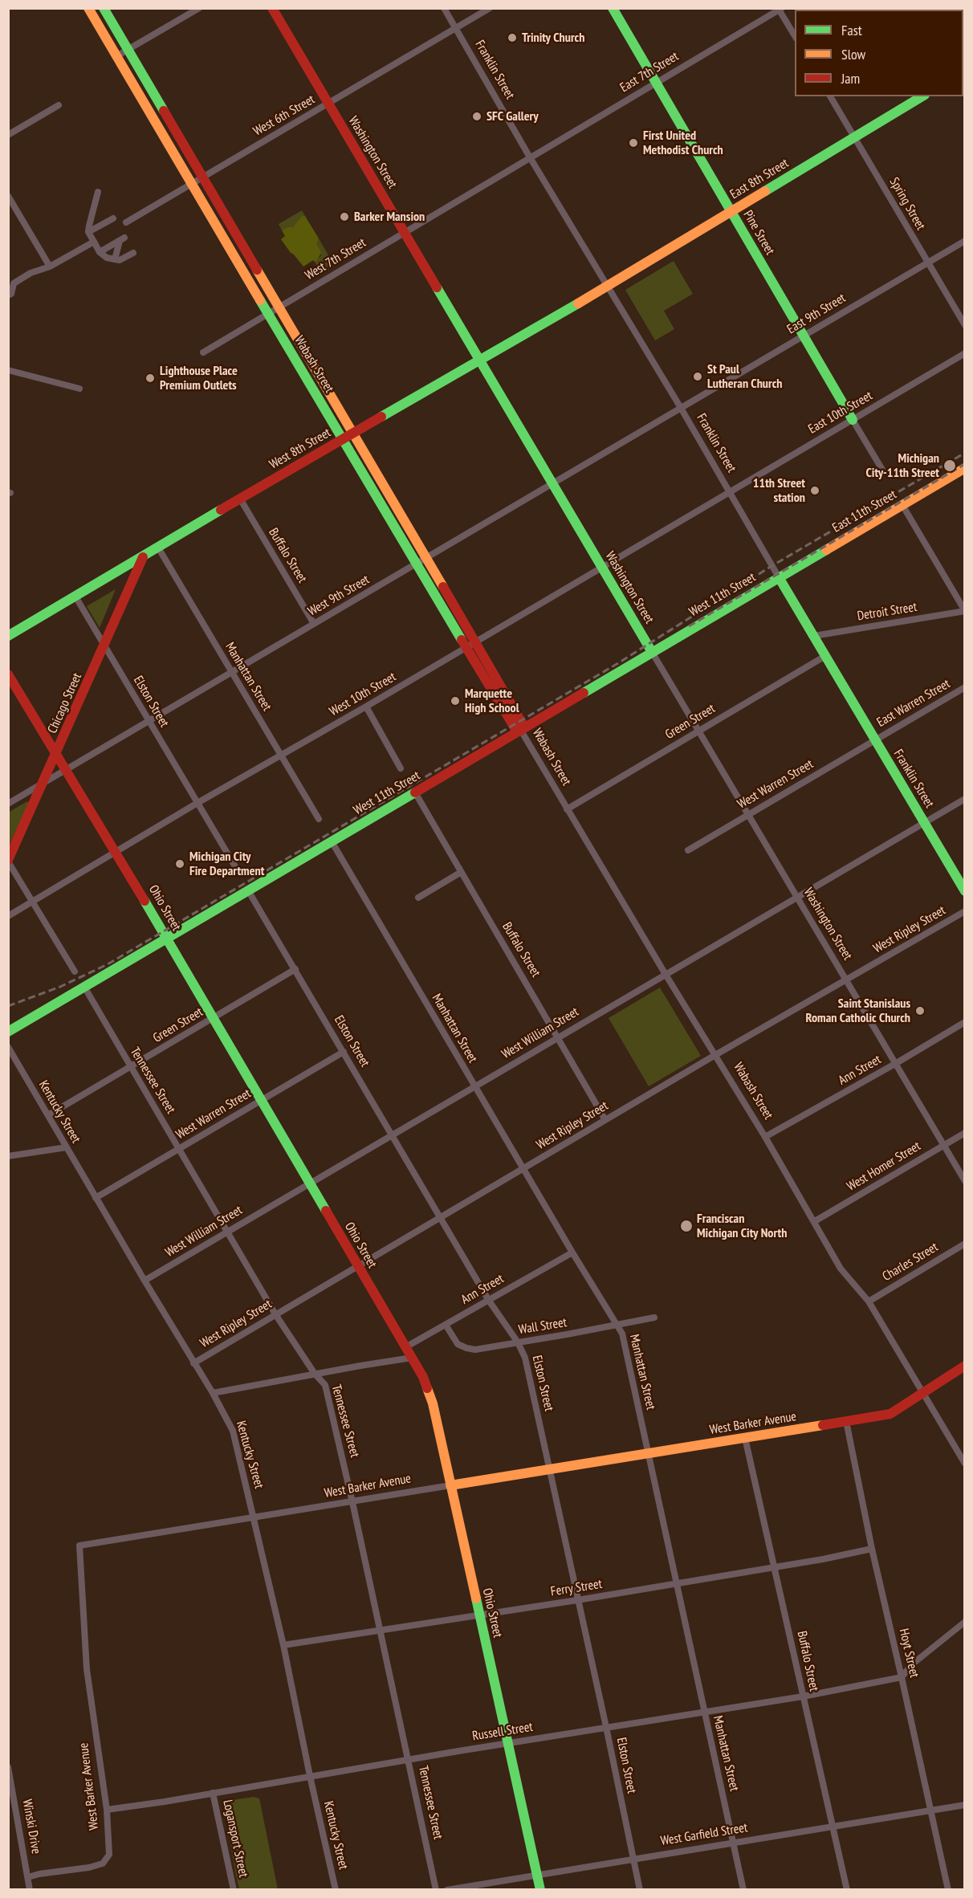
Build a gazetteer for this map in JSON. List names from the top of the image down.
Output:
{
  "streets": {
    "street": [
      "Franklin Street",
      "East 7th Street",
      "West 6th Street",
      "Washington Street",
      "East 8th Street",
      "Spring Street",
      "Pine Street",
      "West 7th Street",
      "East 9th Street",
      "Wabash Street",
      "East 10th Street",
      "West 8th Street",
      "East 11th Street",
      "Buffalo Street",
      "West 11th Street",
      "West 9th Street",
      "Detroit Street",
      "Manhattan Street",
      "West 10th Street",
      "Elston Street",
      "Chicago Street",
      "East Warren Street",
      "Green Street",
      "West Warren Street",
      "Ohio Street",
      "West Ripley Street",
      "West William Street",
      "Ann Street",
      "Tennessee Street",
      "Kentucky Street",
      "West Homer Street",
      "Charles Street",
      "Wall Street",
      "West Barker Avenue",
      "Ferry Street",
      "Hoyt Street",
      "Russell Street",
      "Winski Drive",
      "West Garfield Street",
      "Logansport Street"
    ]
  },
  "crossings": [
    ["Franklin Street", "East 7th Street"],
    ["Franklin Street", "West 6th Street"],
    ["Franklin Street", "East 8th Street"],
    ["Franklin Street", "West 7th Street"],
    ["Franklin Street", "East 9th Street"],
    ["Franklin Street", "East 10th Street"],
    ["Franklin Street", "West 8th Street"],
    ["Franklin Street", "East 11th Street"],
    ["Franklin Street", "West 11th Street"],
    ["Franklin Street", "West 9th Street"],
    ["Franklin Street", "Detroit Street"],
    ["Franklin Street", "West 10th Street"],
    ["Franklin Street", "East Warren Street"],
    ["Franklin Street", "Green Street"],
    ["Franklin Street", "West Warren Street"],
    ["Franklin Street", "West William Street"],
    ["East 7th Street", "Pine Street"],
    ["East 7th Street", "West 7th Street"],
    ["West 6th Street", "Washington Street"],
    ["West 6th Street", "Wabash Street"],
    ["Washington Street", "West 7th Street"],
    ["Washington Street", "West 8th Street"],
    ["Washington Street", "West 11th Street"],
    ["Washington Street", "West 9th Street"],
    ["Washington Street", "West 10th Street"],
    ["Washington Street", "Green Street"],
    ["Washington Street", "West Warren Street"],
    ["Washington Street", "West Ripley Street"],
    ["Washington Street", "West William Street"],
    ["Washington Street", "Ann Street"],
    ["Washington Street", "West Homer Street"],
    ["East 8th Street", "Spring Street"],
    ["East 8th Street", "Pine Street"],
    ["East 8th Street", "West 8th Street"],
    ["Spring Street", "East 9th Street"],
    ["Pine Street", "East 9th Street"],
    ["Pine Street", "East 10th Street"],
    ["West 7th Street", "Wabash Street"],
    ["East 9th Street", "West 9th Street"],
    ["Wabash Street", "West 8th Street"],
    ["Wabash Street", "West 11th Street"],
    ["Wabash Street", "West 9th Street"],
    ["Wabash Street", "West 10th Street"],
    ["Wabash Street", "Green Street"],
    ["Wabash Street", "West Ripley Street"],
    ["Wabash Street", "West William Street"],
    ["Wabash Street", "Ann Street"],
    ["Wabash Street", "West Homer Street"],
    ["Wabash Street", "Charles Street"],
    ["Wabash Street", "West Barker Avenue"],
    ["East 10th Street", "West 10th Street"],
    ["West 8th Street", "Buffalo Street"],
    ["West 8th Street", "Manhattan Street"],
    ["West 8th Street", "Elston Street"],
    ["West 8th Street", "Chicago Street"],
    ["East 11th Street", "West 11th Street"],
    ["Buffalo Street", "West 11th Street"],
    ["Buffalo Street", "West 9th Street"],
    ["Buffalo Street", "West Ripley Street"],
    ["Buffalo Street", "West William Street"],
    ["Buffalo Street", "West Barker Avenue"],
    ["Buffalo Street", "Ferry Street"],
    ["Buffalo Street", "Russell Street"],
    ["Buffalo Street", "West Garfield Street"],
    ["West 11th Street", "Manhattan Street"],
    ["West 11th Street", "Elston Street"],
    ["West 11th Street", "Ohio Street"],
    ["West 11th Street", "Tennessee Street"],
    ["West 9th Street", "Manhattan Street"],
    ["West 9th Street", "Elston Street"],
    ["West 9th Street", "Chicago Street"],
    ["West 9th Street", "Ohio Street"],
    ["Manhattan Street", "West 10th Street"],
    ["Manhattan Street", "West Ripley Street"],
    ["Manhattan Street", "West William Street"],
    ["Manhattan Street", "Ann Street"],
    ["Manhattan Street", "Wall Street"],
    ["Manhattan Street", "West Barker Avenue"],
    ["Manhattan Street", "Ferry Street"],
    ["Manhattan Street", "Russell Street"],
    ["Manhattan Street", "West Garfield Street"],
    ["West 10th Street", "Elston Street"],
    ["West 10th Street", "Ohio Street"],
    ["Elston Street", "Chicago Street"],
    ["Elston Street", "Green Street"],
    ["Elston Street", "West Warren Street"],
    ["Elston Street", "West Ripley Street"],
    ["Elston Street", "West William Street"],
    ["Elston Street", "Ann Street"],
    ["Elston Street", "Wall Street"],
    ["Elston Street", "West Barker Avenue"],
    ["Elston Street", "Ferry Street"],
    ["Elston Street", "Russell Street"],
    ["Elston Street", "West Garfield Street"],
    ["Chicago Street", "Ohio Street"],
    ["East Warren Street", "West Warren Street"],
    ["Green Street", "Ohio Street"],
    ["Green Street", "Tennessee Street"],
    ["Green Street", "Kentucky Street"],
    ["West Warren Street", "Ohio Street"],
    ["West Warren Street", "Tennessee Street"],
    ["West Warren Street", "Kentucky Street"],
    ["Ohio Street", "West Ripley Street"],
    ["Ohio Street", "West William Street"],
    ["Ohio Street", "Ann Street"],
    ["Ohio Street", "West Barker Avenue"],
    ["Ohio Street", "Ferry Street"],
    ["Ohio Street", "Russell Street"],
    ["Ohio Street", "West Garfield Street"],
    ["West Ripley Street", "Tennessee Street"],
    ["West Ripley Street", "Kentucky Street"],
    ["West William Street", "Tennessee Street"],
    ["West William Street", "Kentucky Street"],
    ["Ann Street", "Wall Street"],
    ["Tennessee Street", "West Barker Avenue"],
    ["Tennessee Street", "Ferry Street"],
    ["Tennessee Street", "Russell Street"],
    ["Kentucky Street", "West Barker Avenue"],
    ["Kentucky Street", "Ferry Street"],
    ["Kentucky Street", "Russell Street"],
    ["West Barker Avenue", "Hoyt Street"],
    ["West Barker Avenue", "Russell Street"],
    ["West Barker Avenue", "Winski Drive"],
    ["Ferry Street", "Hoyt Street"],
    ["Hoyt Street", "Russell Street"],
    ["Hoyt Street", "West Garfield Street"],
    ["Russell Street", "Logansport Street"]
  ],
  "places": [
    "Trinity Church",
    "SFC Gallery",
    "First United Methodist Church",
    "Barker Mansion",
    "St Paul Lutheran Church",
    "Lighthouse Place Premium Outlets",
    "Michigan City-11th Street",
    "11th Street station",
    "Marquette High School",
    "Michigan City Fire Department",
    "Saint Stanislaus Roman Catholic Church",
    "Franciscan Michigan City North"
  ],
  "legend": ["Fast", "Slow", "Jam"]
}
